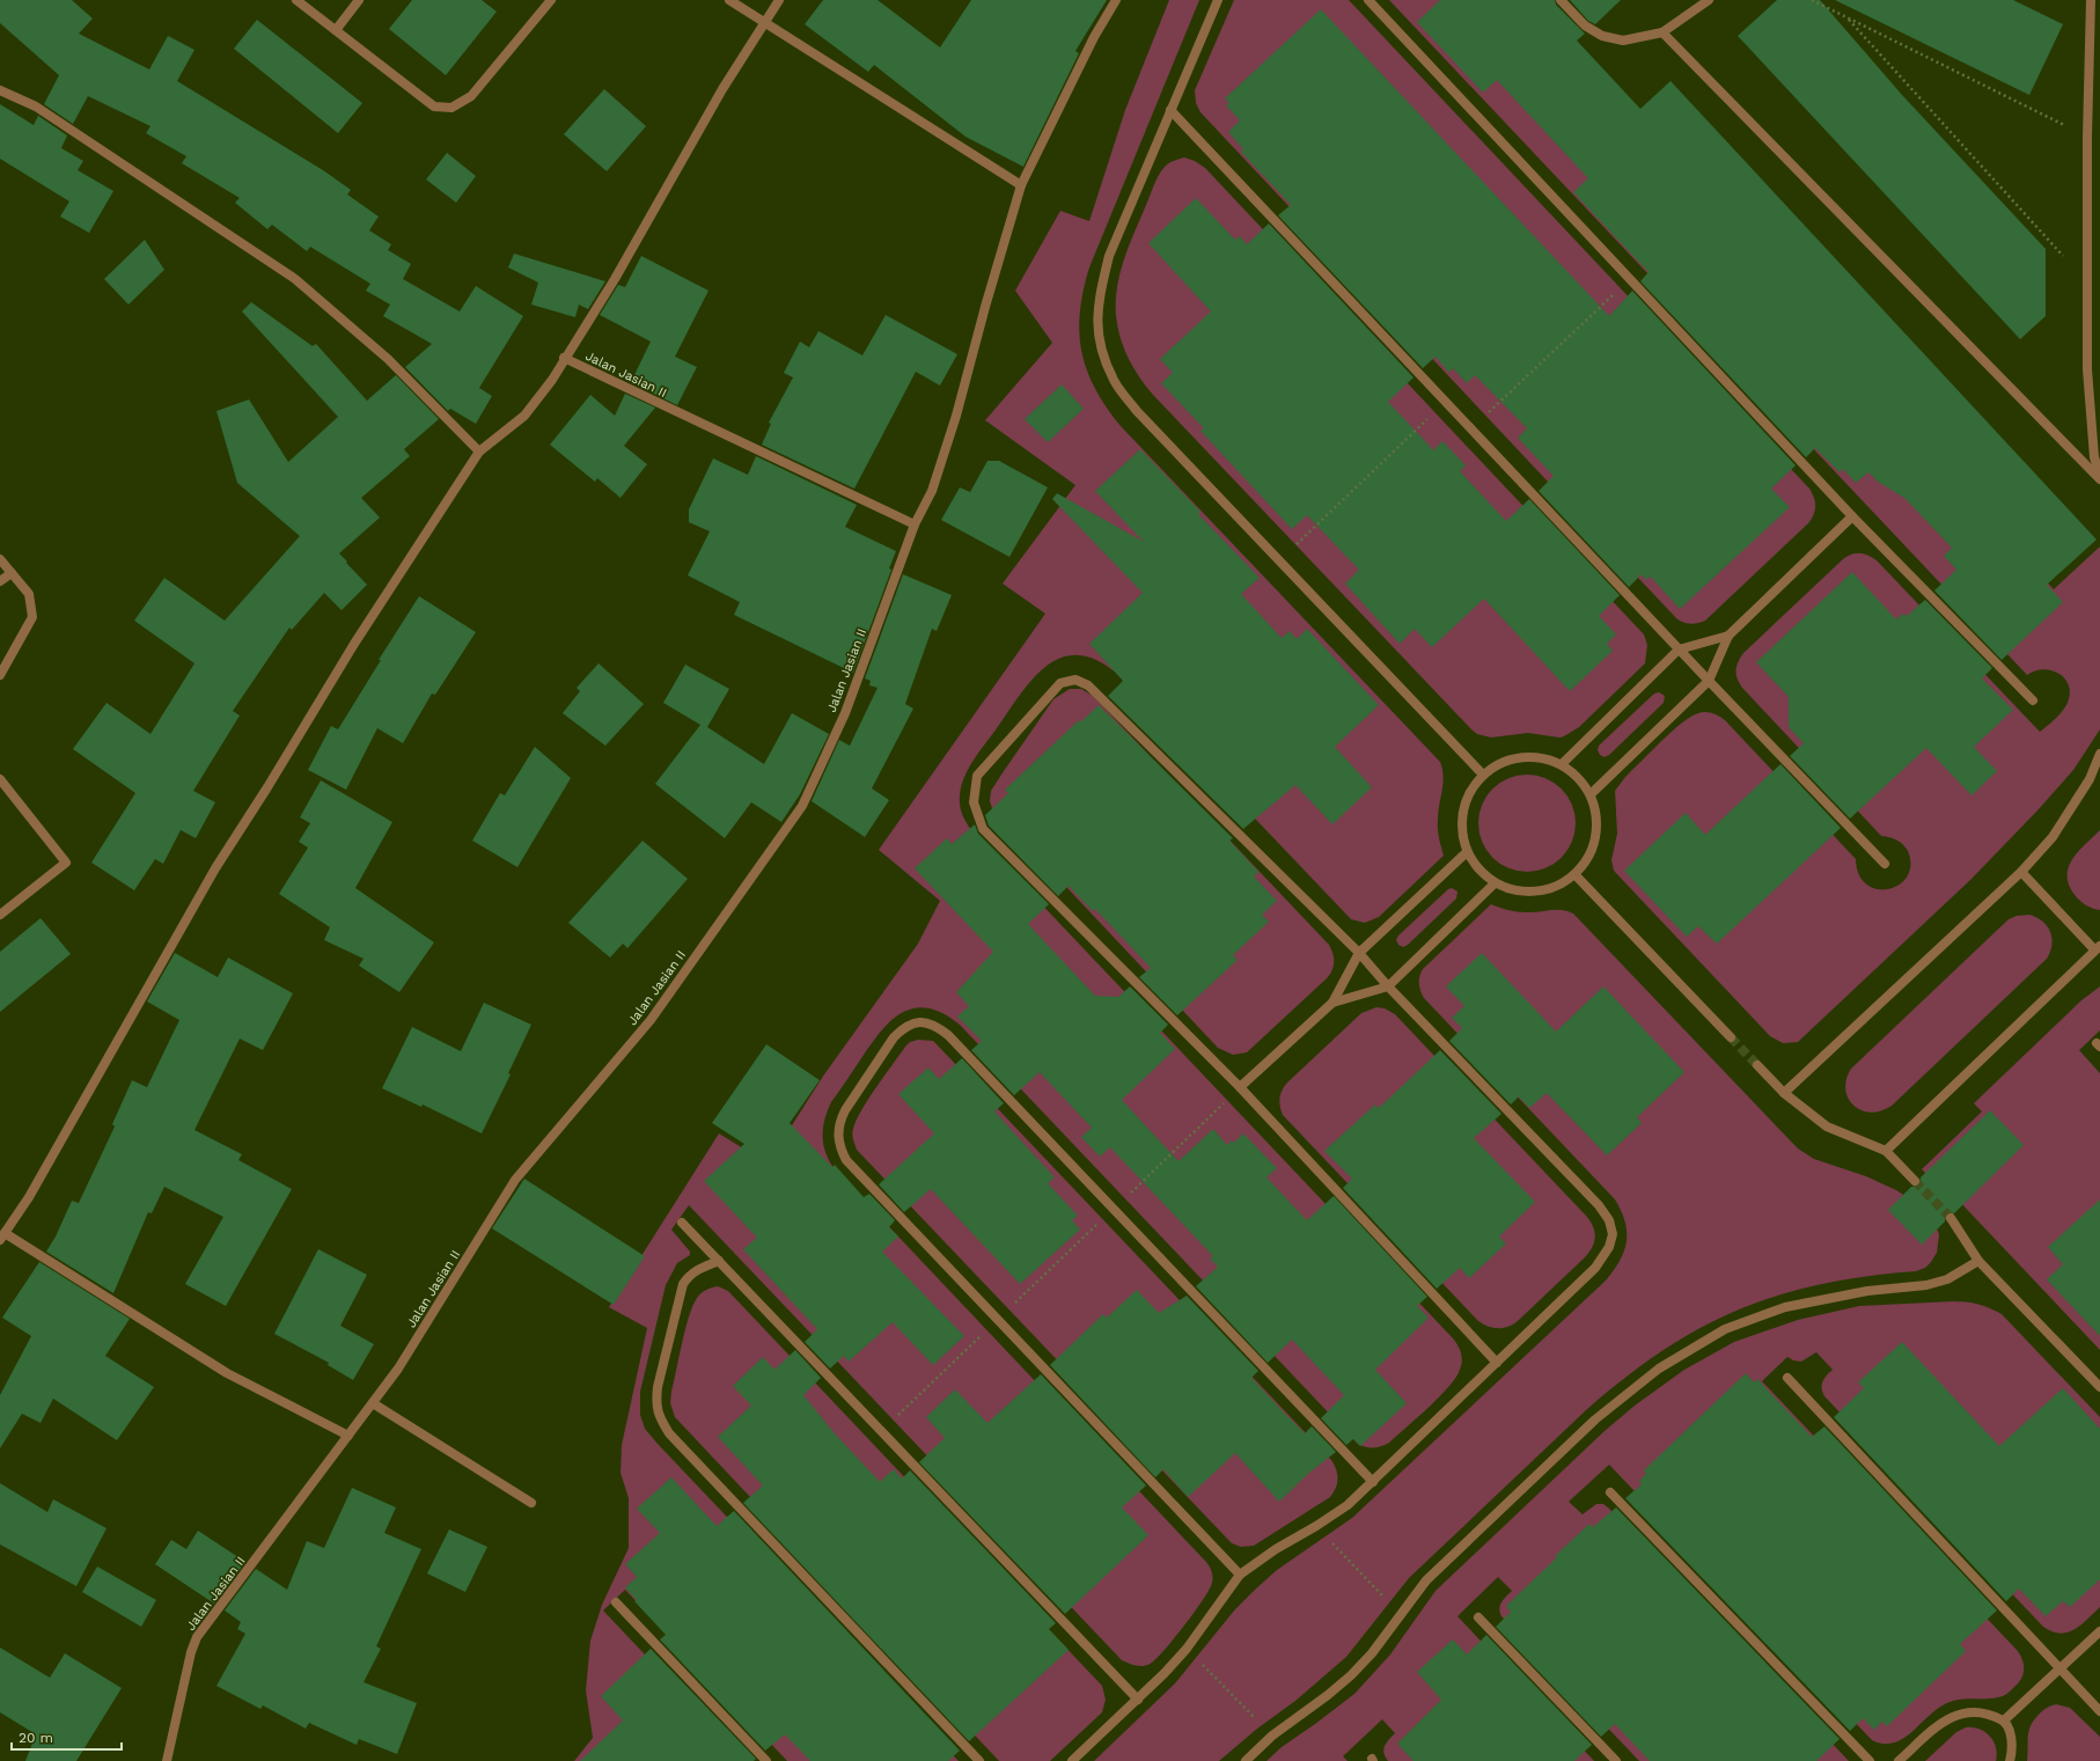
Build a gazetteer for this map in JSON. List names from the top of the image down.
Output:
{
  "streets": {
    "street": ["Jalan Jasian II"]
  },
  "scale_bar": "20 m"
}
